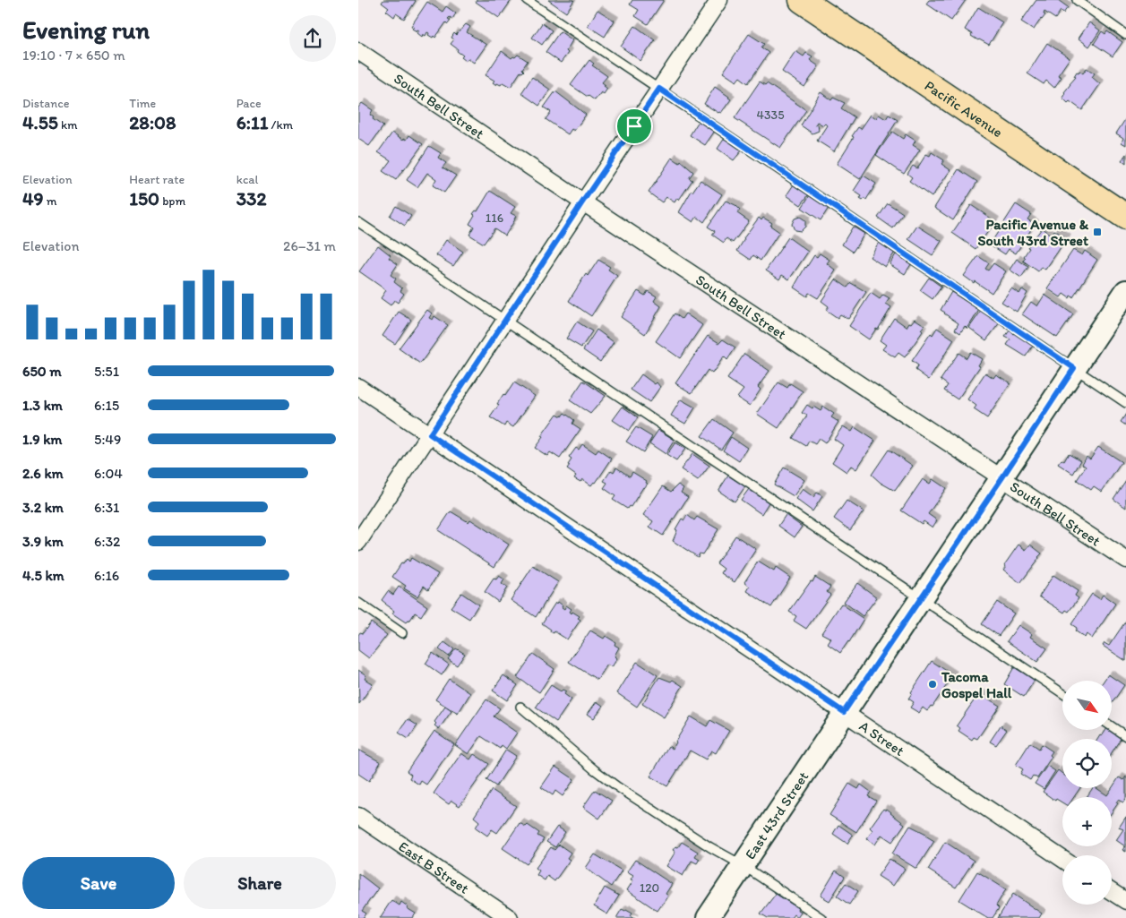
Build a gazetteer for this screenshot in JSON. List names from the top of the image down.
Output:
{
  "streets": {
    "main road": ["Pacific Avenue"],
    "street": [
      "South Bell Street",
      "A Street",
      "East 43rd Street",
      "East B Street"
    ]
  },
  "crossings": [
    ["South Bell Street", "East 43rd Street"],
    ["A Street", "East 43rd Street"]
  ],
  "places": {
    "transit": ["Pacific Avenue & South 43rd Street"],
    "other": ["Tacoma Gospel Hall"]
  },
  "house_numbers": ["4335", "116", "120"],
  "north": "bottom right",
  "page": {
    "heading": ["Evening run", "19:10 · 7 × 650 m"],
    "stats": [
      ["Distance", "4.55 km"],
      ["Time", "28:08"],
      ["Pace", "6:11 /km"],
      ["Elevation", "49 m"],
      ["Heart rate", "150 bpm"],
      ["kcal", "332"]
    ],
    "chart": ["Elevation", "26–31 m"],
    "list": [
      {
        "name": "650 m",
        "note": "5:51"
      },
      {
        "name": "1.3 km",
        "note": "6:15"
      },
      {
        "name": "1.9 km",
        "note": "5:49"
      },
      {
        "name": "2.6 km",
        "note": "6:04"
      },
      {
        "name": "3.2 km",
        "note": "6:31"
      },
      {
        "name": "3.9 km",
        "note": "6:32"
      },
      {
        "name": "4.5 km",
        "note": "6:16"
      }
    ],
    "map_buttons": ["+", "−"],
    "buttons": ["Save", "Share"]
  }
}
